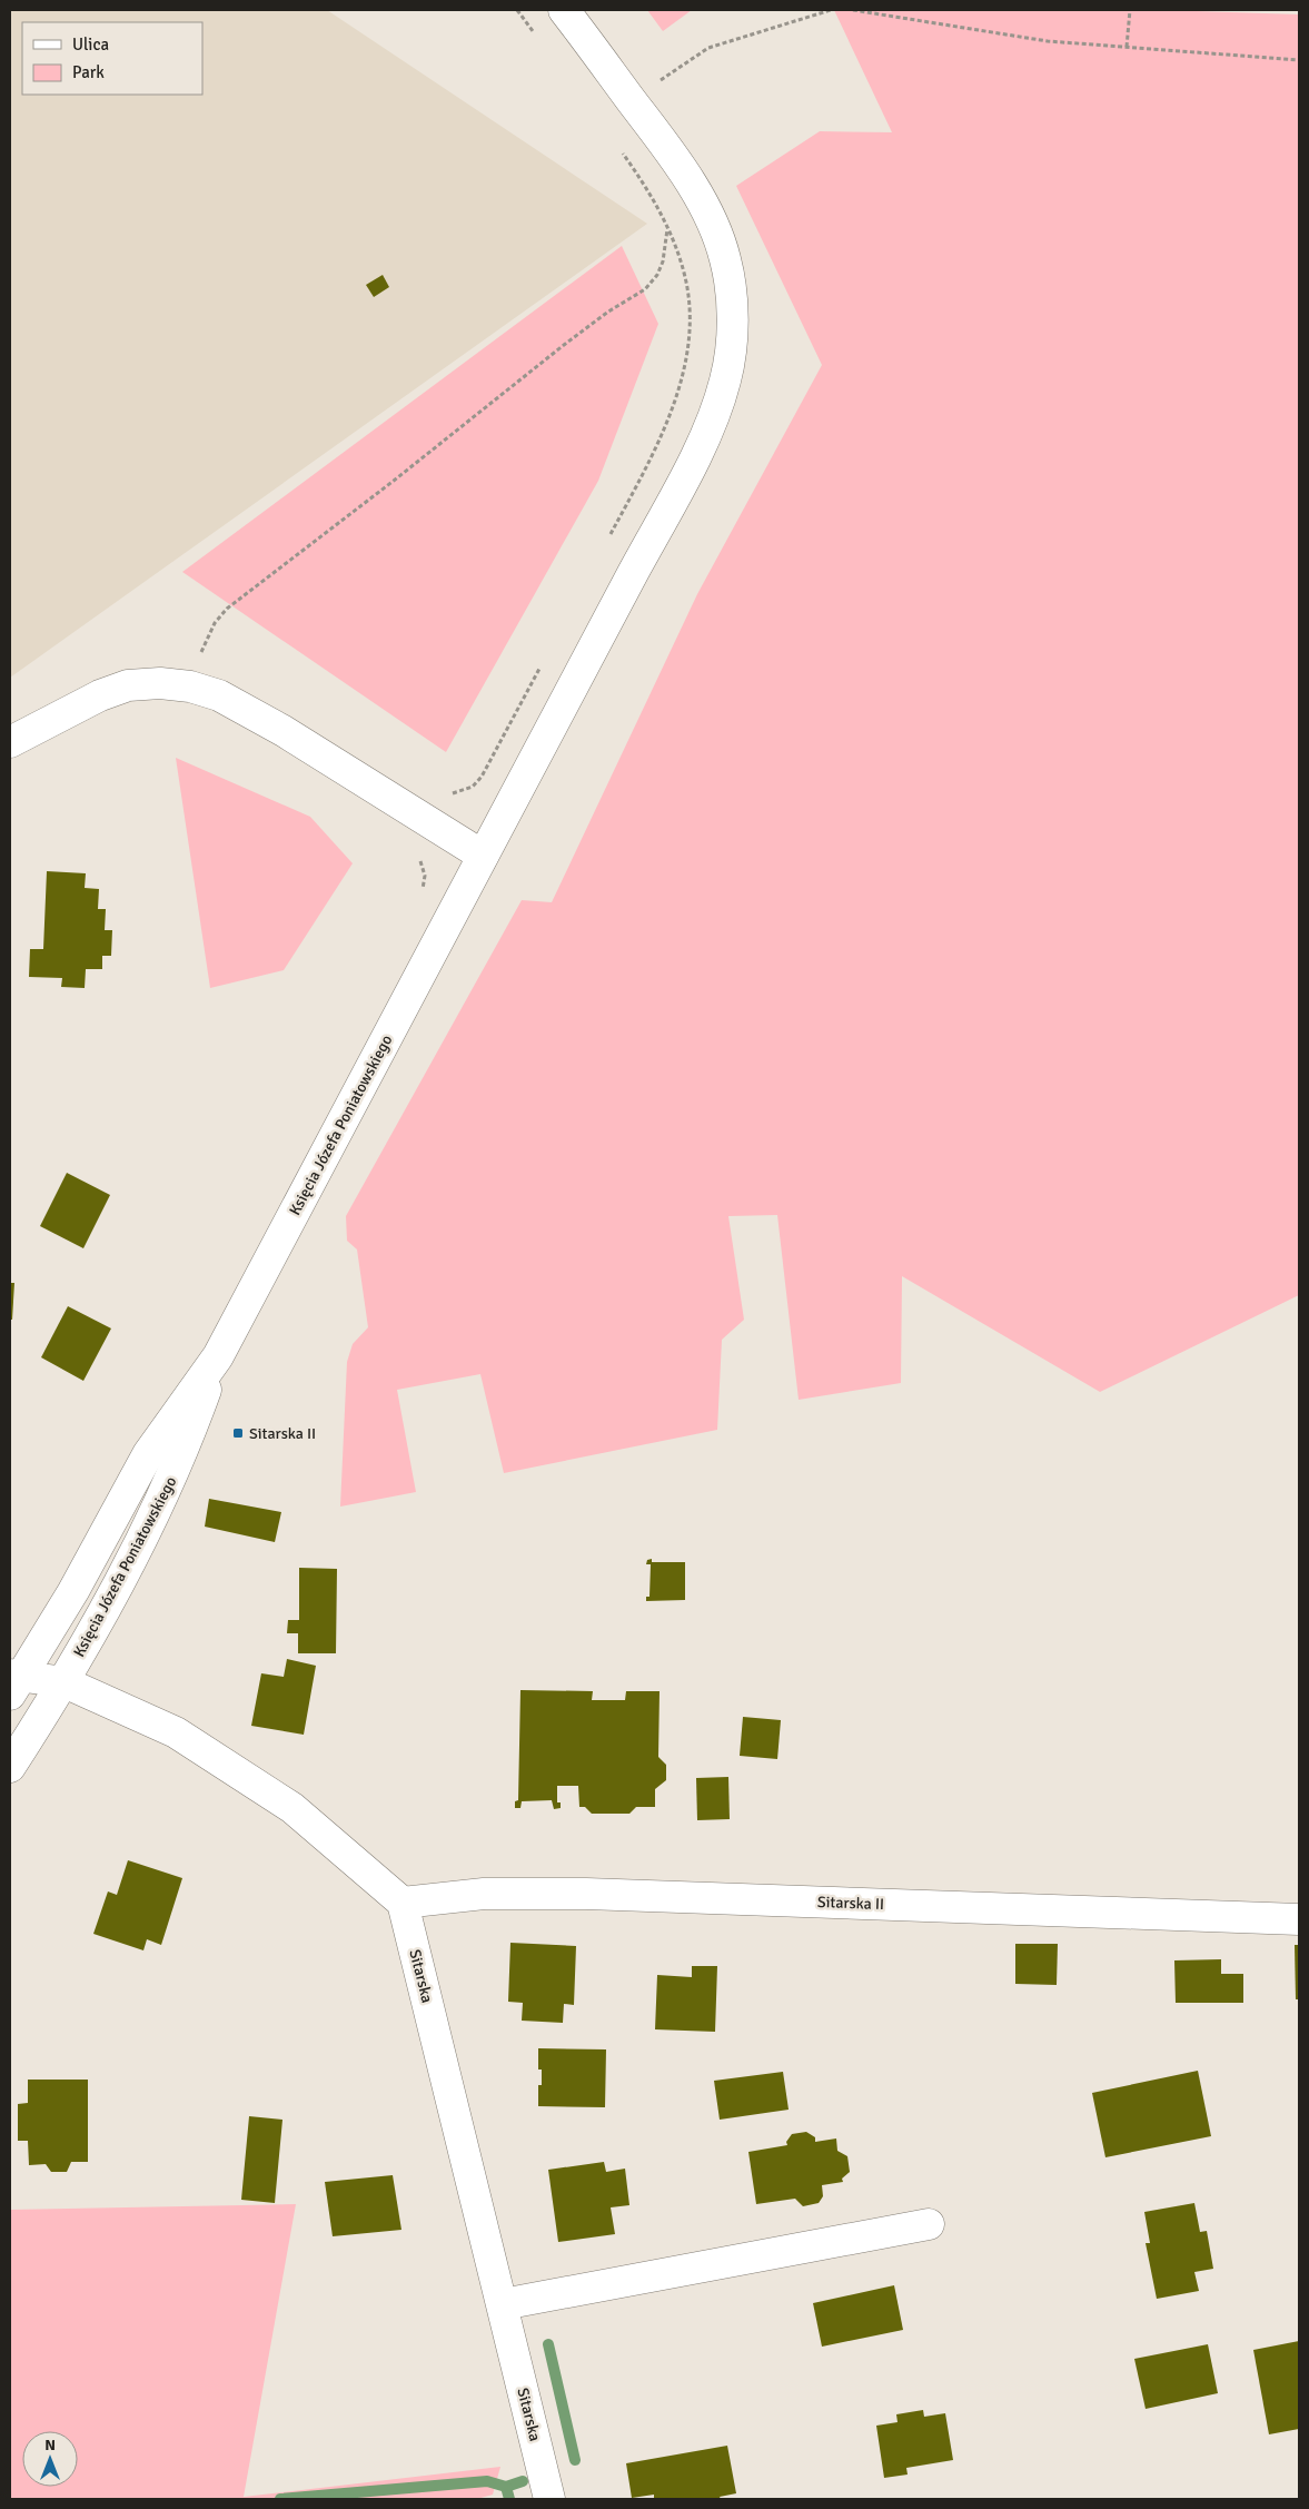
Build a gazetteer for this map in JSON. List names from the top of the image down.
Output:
{
  "streets": {
    "street": ["Księcia Józefa Poniatowskiego", "Sitarska II", "Sitarska"]
  },
  "crossings": [
    ["Sitarska II", "Sitarska"]
  ],
  "places": {
    "transit": ["Sitarska II"]
  },
  "legend": ["Ulica", "Park"],
  "north": "top"
}
